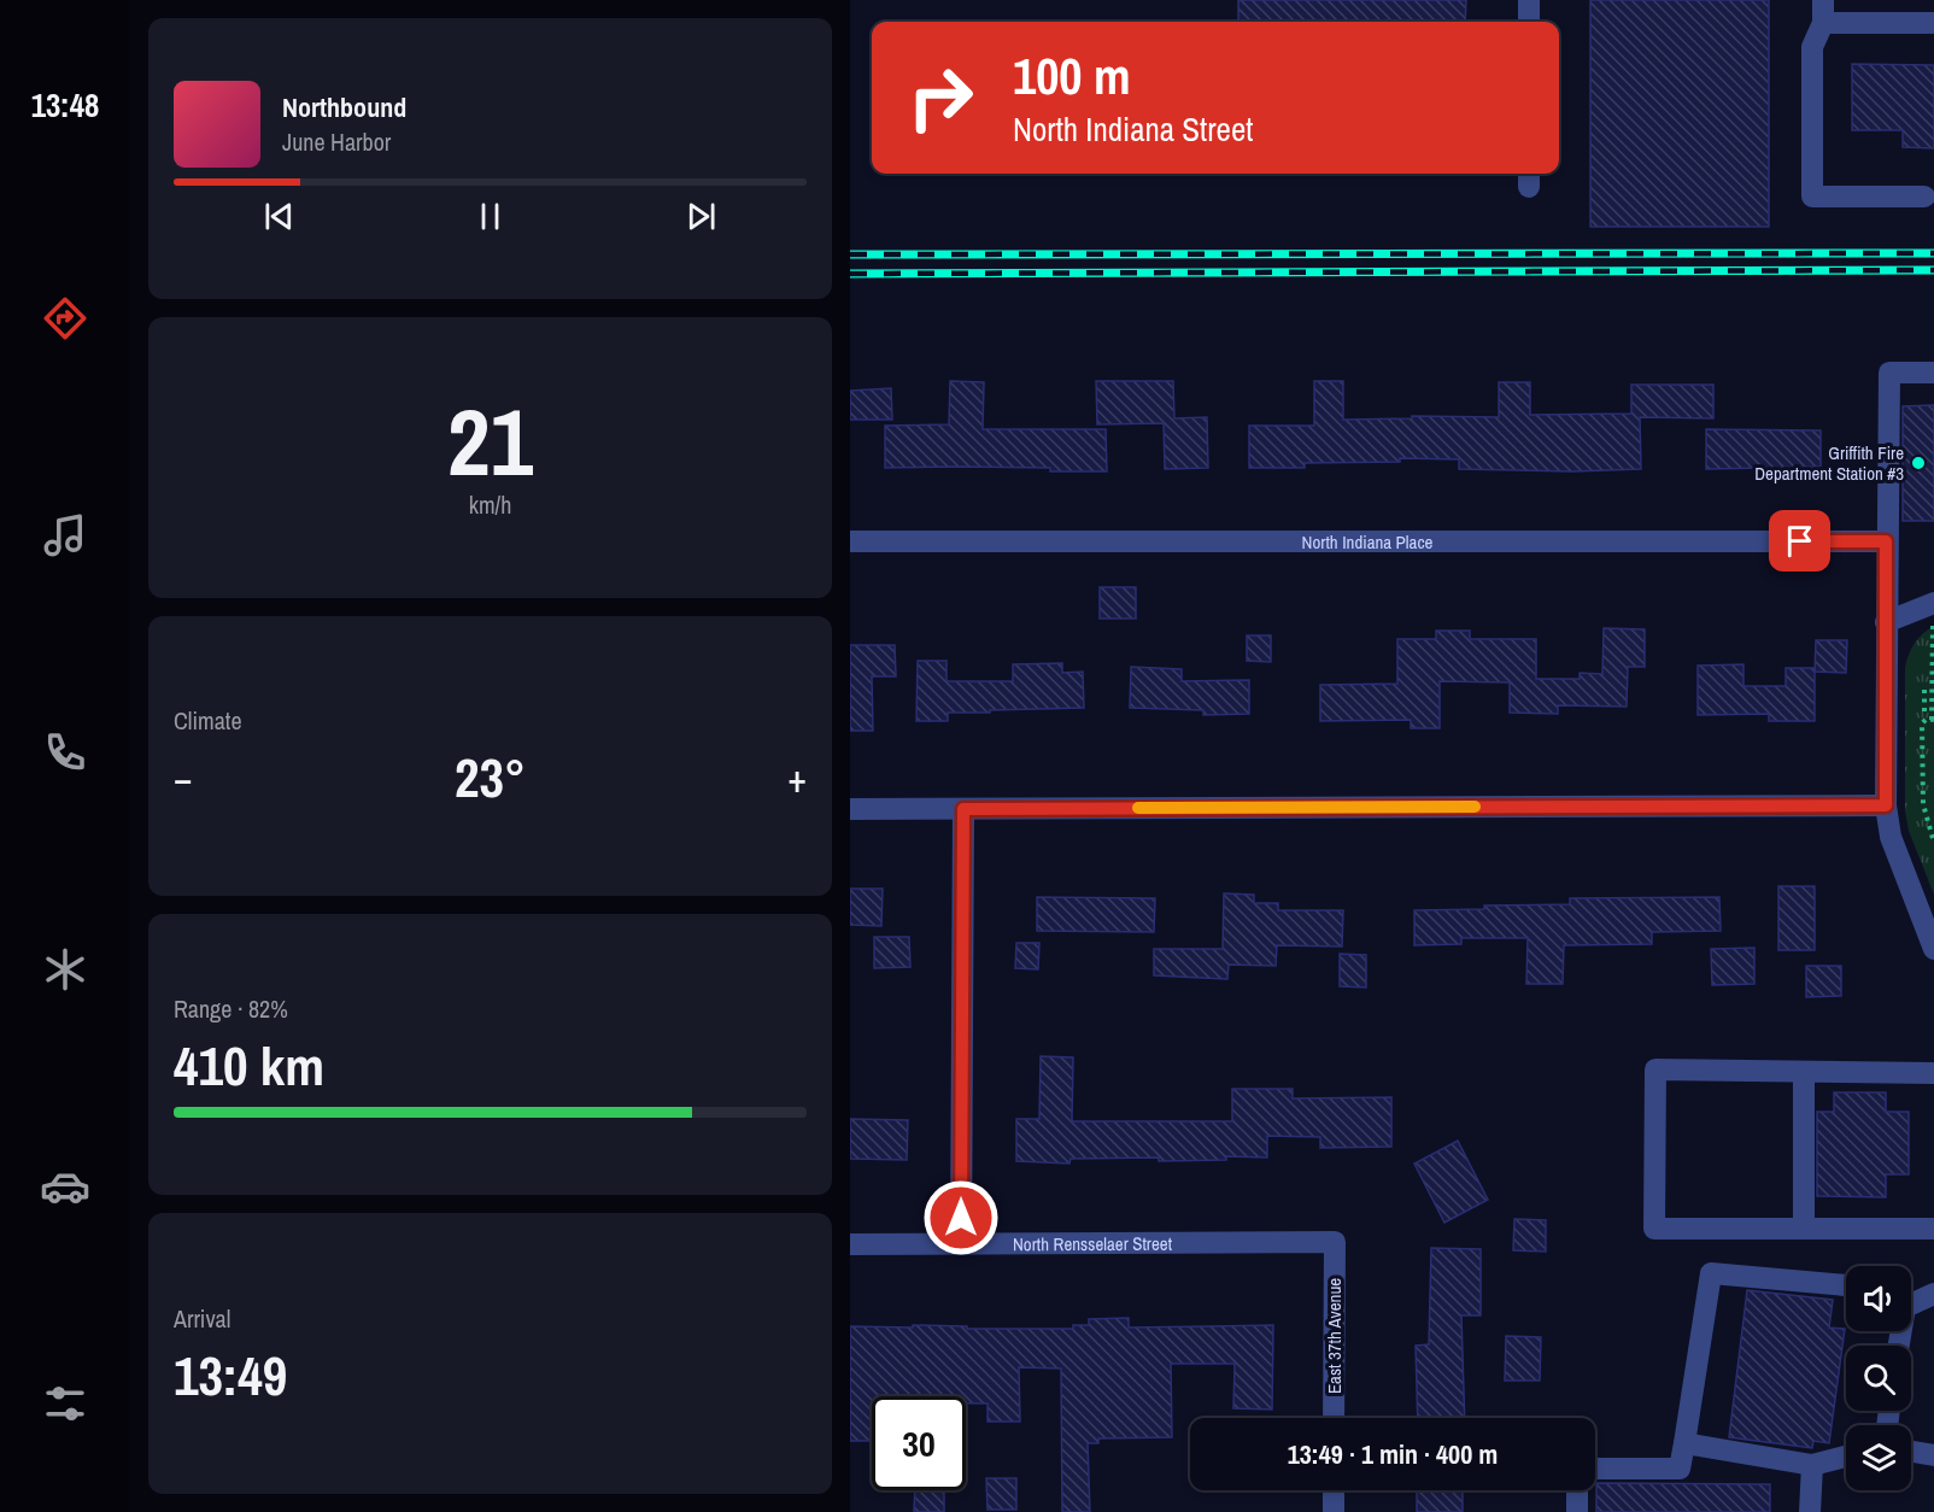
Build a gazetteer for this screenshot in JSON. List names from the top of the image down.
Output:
{
  "streets": {
    "street": ["North Indiana Place", "North Rensselaer Street", "East 37th Avenue"]
  },
  "crossings": [
    ["North Rensselaer Street", "East 37th Avenue"]
  ],
  "places": ["Griffith Fire Department Station #3"],
  "page": {
    "tabs": "13:48",
    "turn": ["100 m", "North Indiana Street"],
    "song": ["Northbound", "June Harbor"],
    "tile": [
      ["21", "km/h"],
      "Climate",
      ["Range · 82%", "410 km"],
      ["Arrival", "13:49"]
    ],
    "heat": ["−", "23°", "+"],
    "limit": "30",
    "trip": "13:49 · 1 min · 400 m"
  }
}
